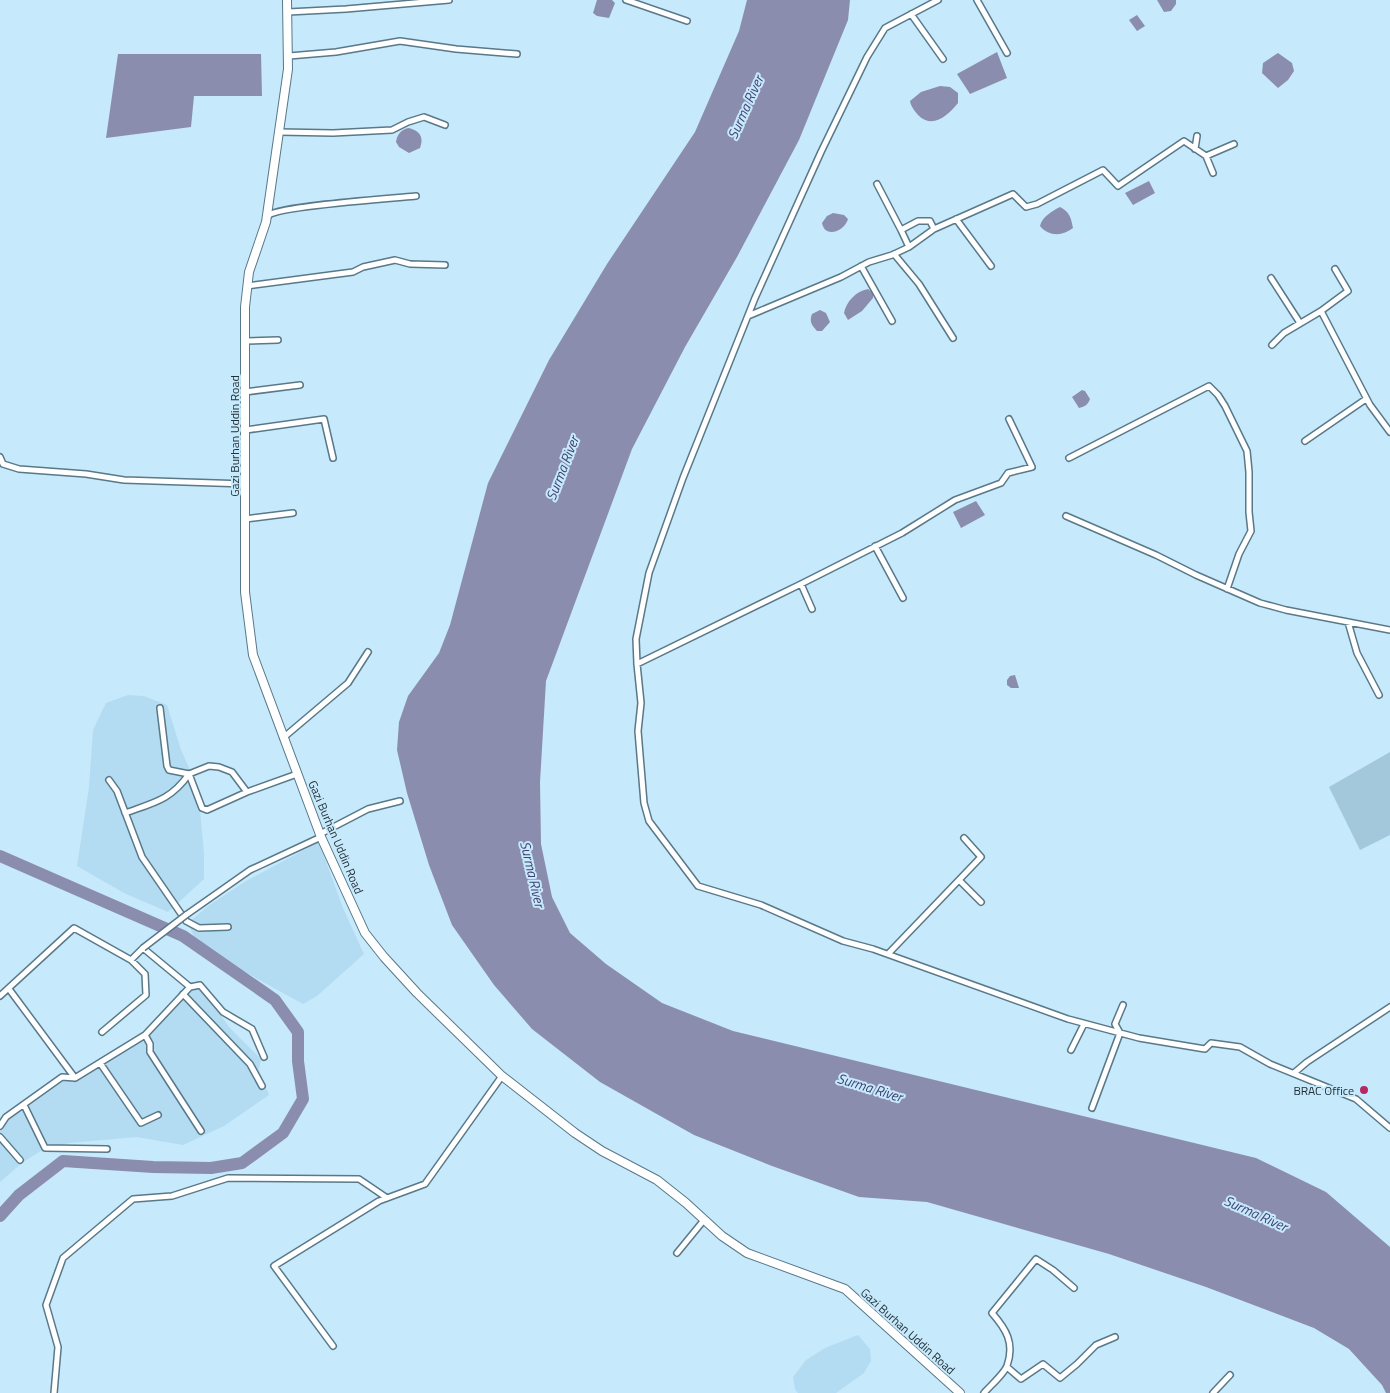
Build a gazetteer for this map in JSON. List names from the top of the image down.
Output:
{
  "streets": {
    "street": ["Gazi Burhan Uddin Road"]
  },
  "water": ["Surma River"],
  "places": ["BRAC Office"]
}
